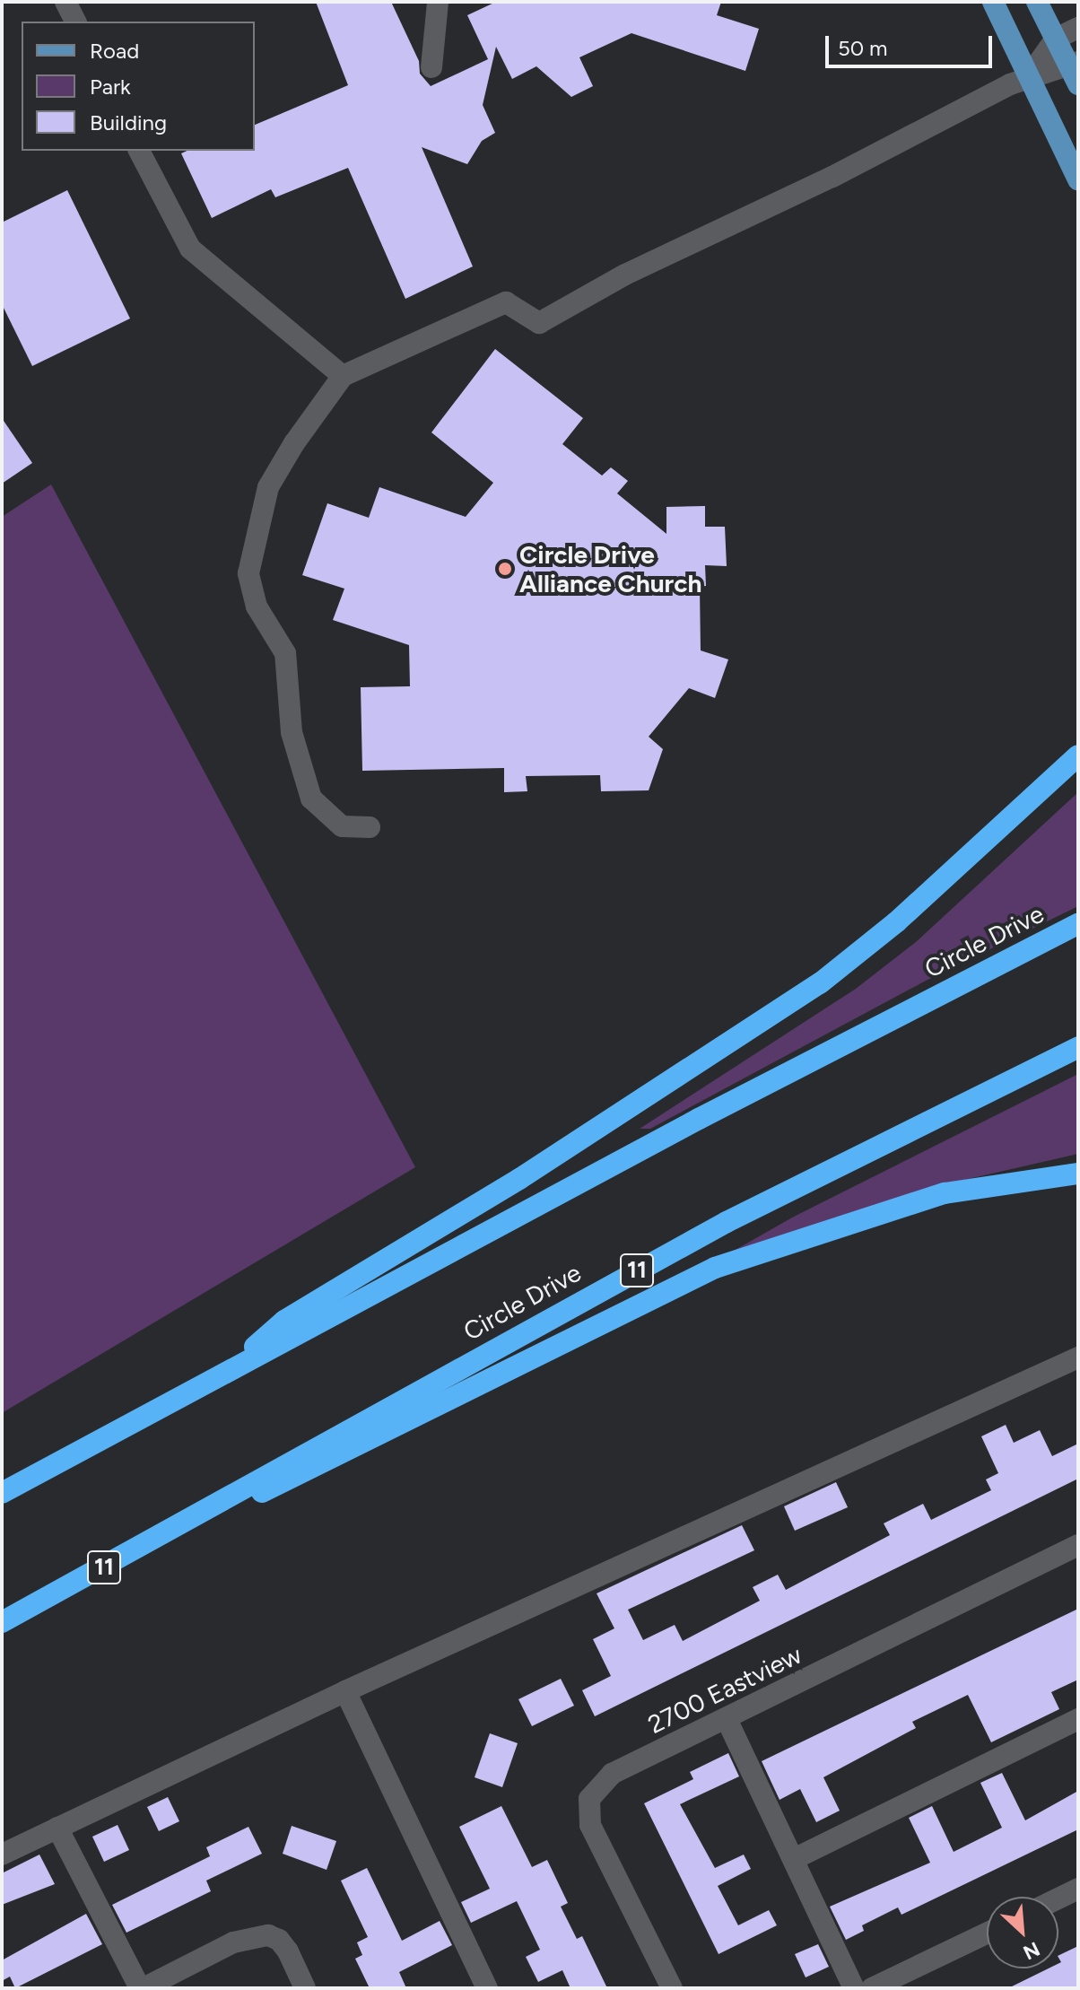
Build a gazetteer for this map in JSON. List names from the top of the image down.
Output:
{
  "streets": {
    "highway": ["Circle Drive", "11"],
    "street": ["2700 Eastview"]
  },
  "places": ["Circle Drive Alliance Church"],
  "legend": ["Road", "Park", "Building"],
  "scale_bar": "50 m",
  "north": "bottom right"
}
